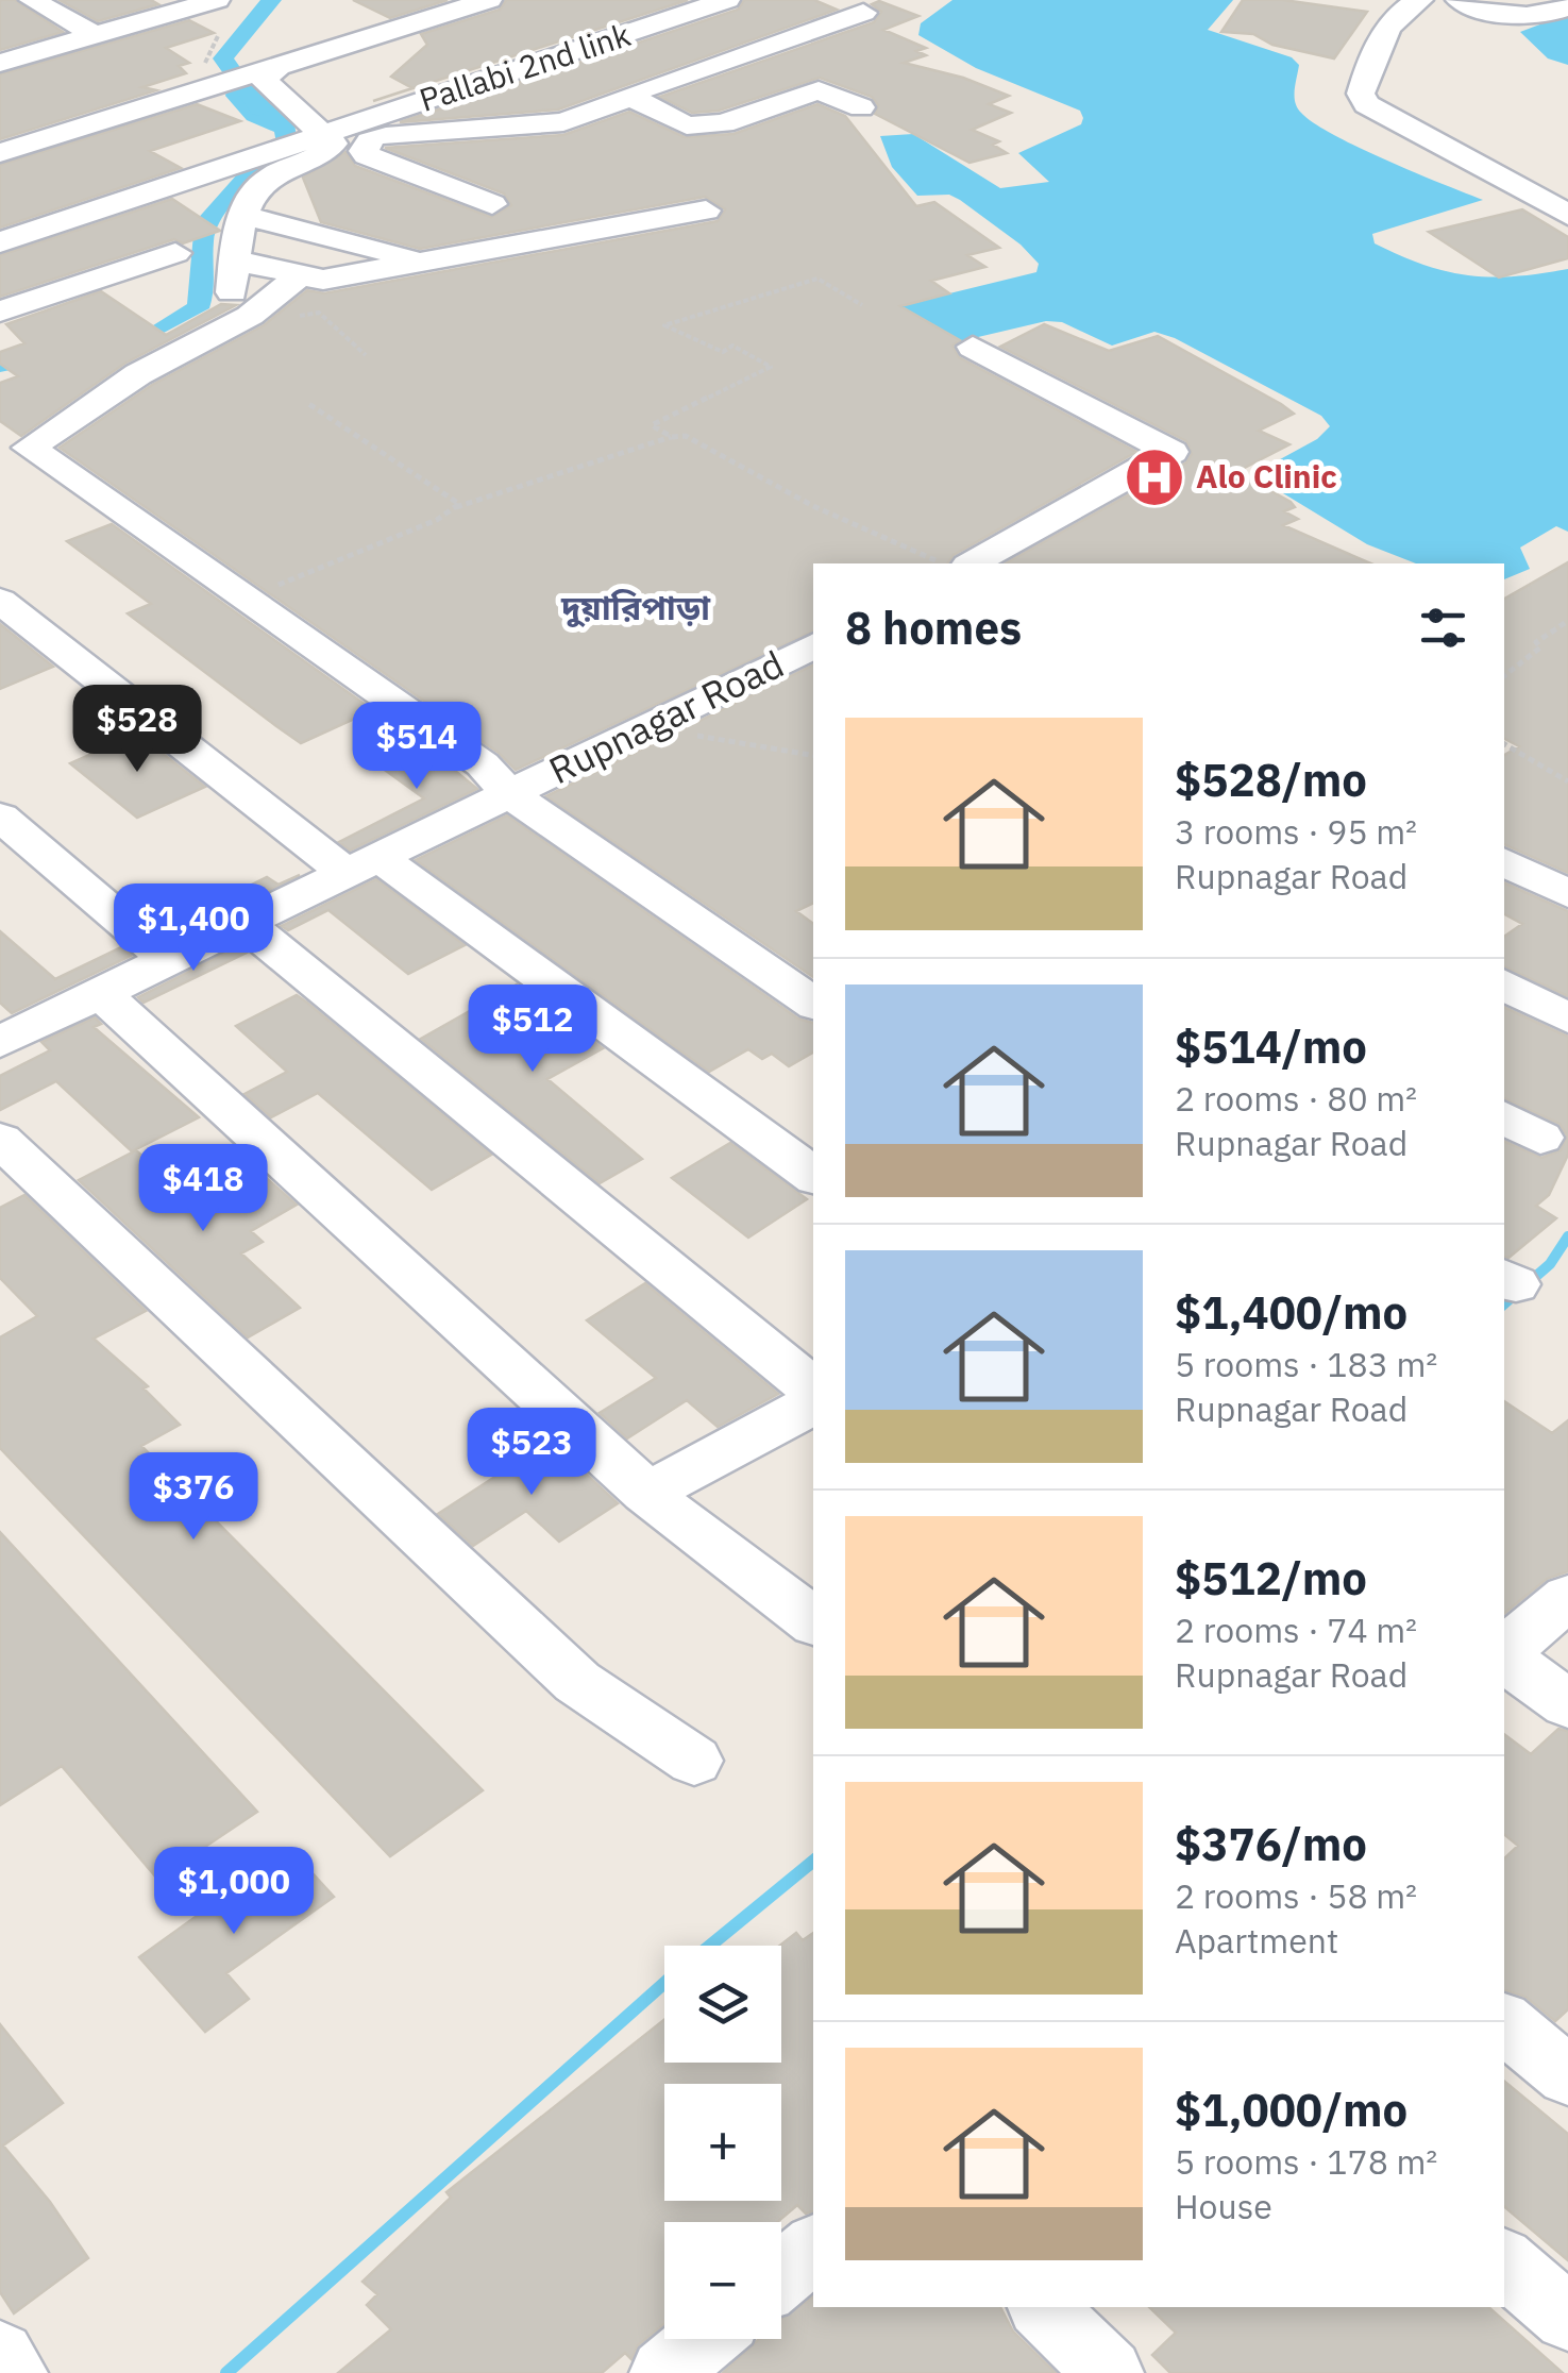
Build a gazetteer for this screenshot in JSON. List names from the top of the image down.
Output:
{
  "streets": {
    "street": ["Pallabi 2nd link", "Rupnagar Road"]
  },
  "districts": ["দুয়ারিপাড়া"],
  "places": {
    "hospital": ["Alo Clinic"]
  },
  "page": {
    "heading": "8 homes",
    "price": [
      "$528",
      "$514",
      "$1,400",
      "$512",
      "$418",
      "$523",
      "$376",
      "$1,000"
    ],
    "list": [
      {
        "name": "$528/mo",
        "note": "3 rooms · 95 m² · Rupnagar Road"
      },
      {
        "name": "$514/mo",
        "note": "2 rooms · 80 m² · Rupnagar Road"
      },
      {
        "name": "$1,400/mo",
        "note": "5 rooms · 183 m² · Rupnagar Road"
      },
      {
        "name": "$512/mo",
        "note": "2 rooms · 74 m² · Rupnagar Road"
      },
      {
        "name": "$376/mo",
        "note": "2 rooms · 58 m² · Apartment"
      },
      {
        "name": "$1,000/mo",
        "note": "5 rooms · 178 m² · House"
      }
    ],
    "map_buttons": ["+", "−"]
  }
}
